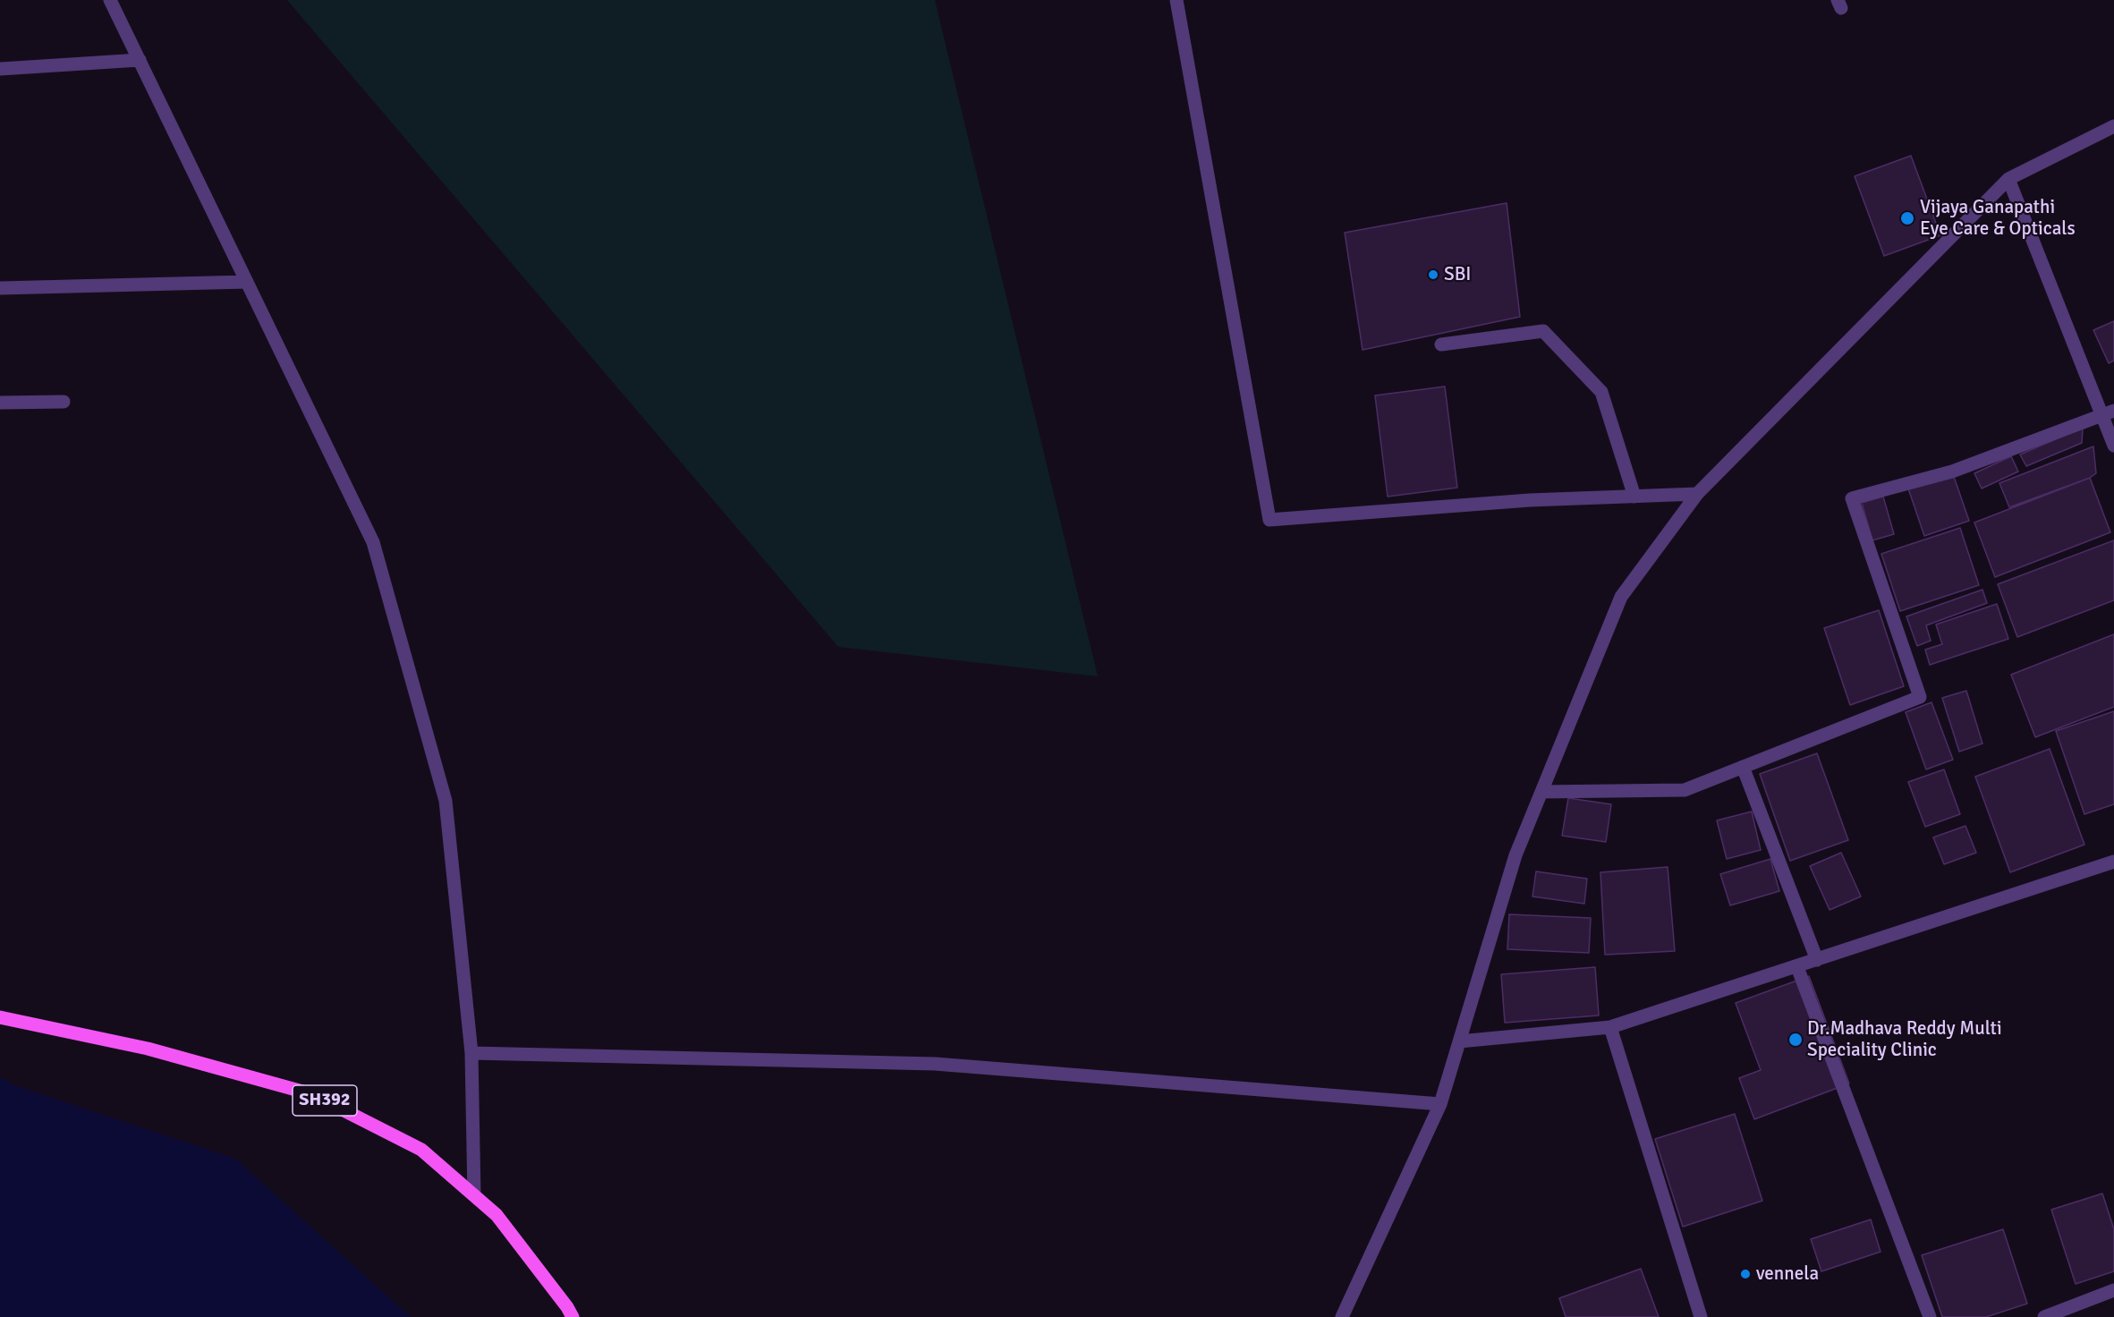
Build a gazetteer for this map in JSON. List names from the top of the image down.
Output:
{
  "streets": {
    "main road": ["SH392"]
  },
  "places": [
    "Vijaya Ganapathi Eye Care & Opticals",
    "SBI",
    "Dr.Madhava Reddy Multi Speciality Clinic",
    "vennela"
  ]
}
